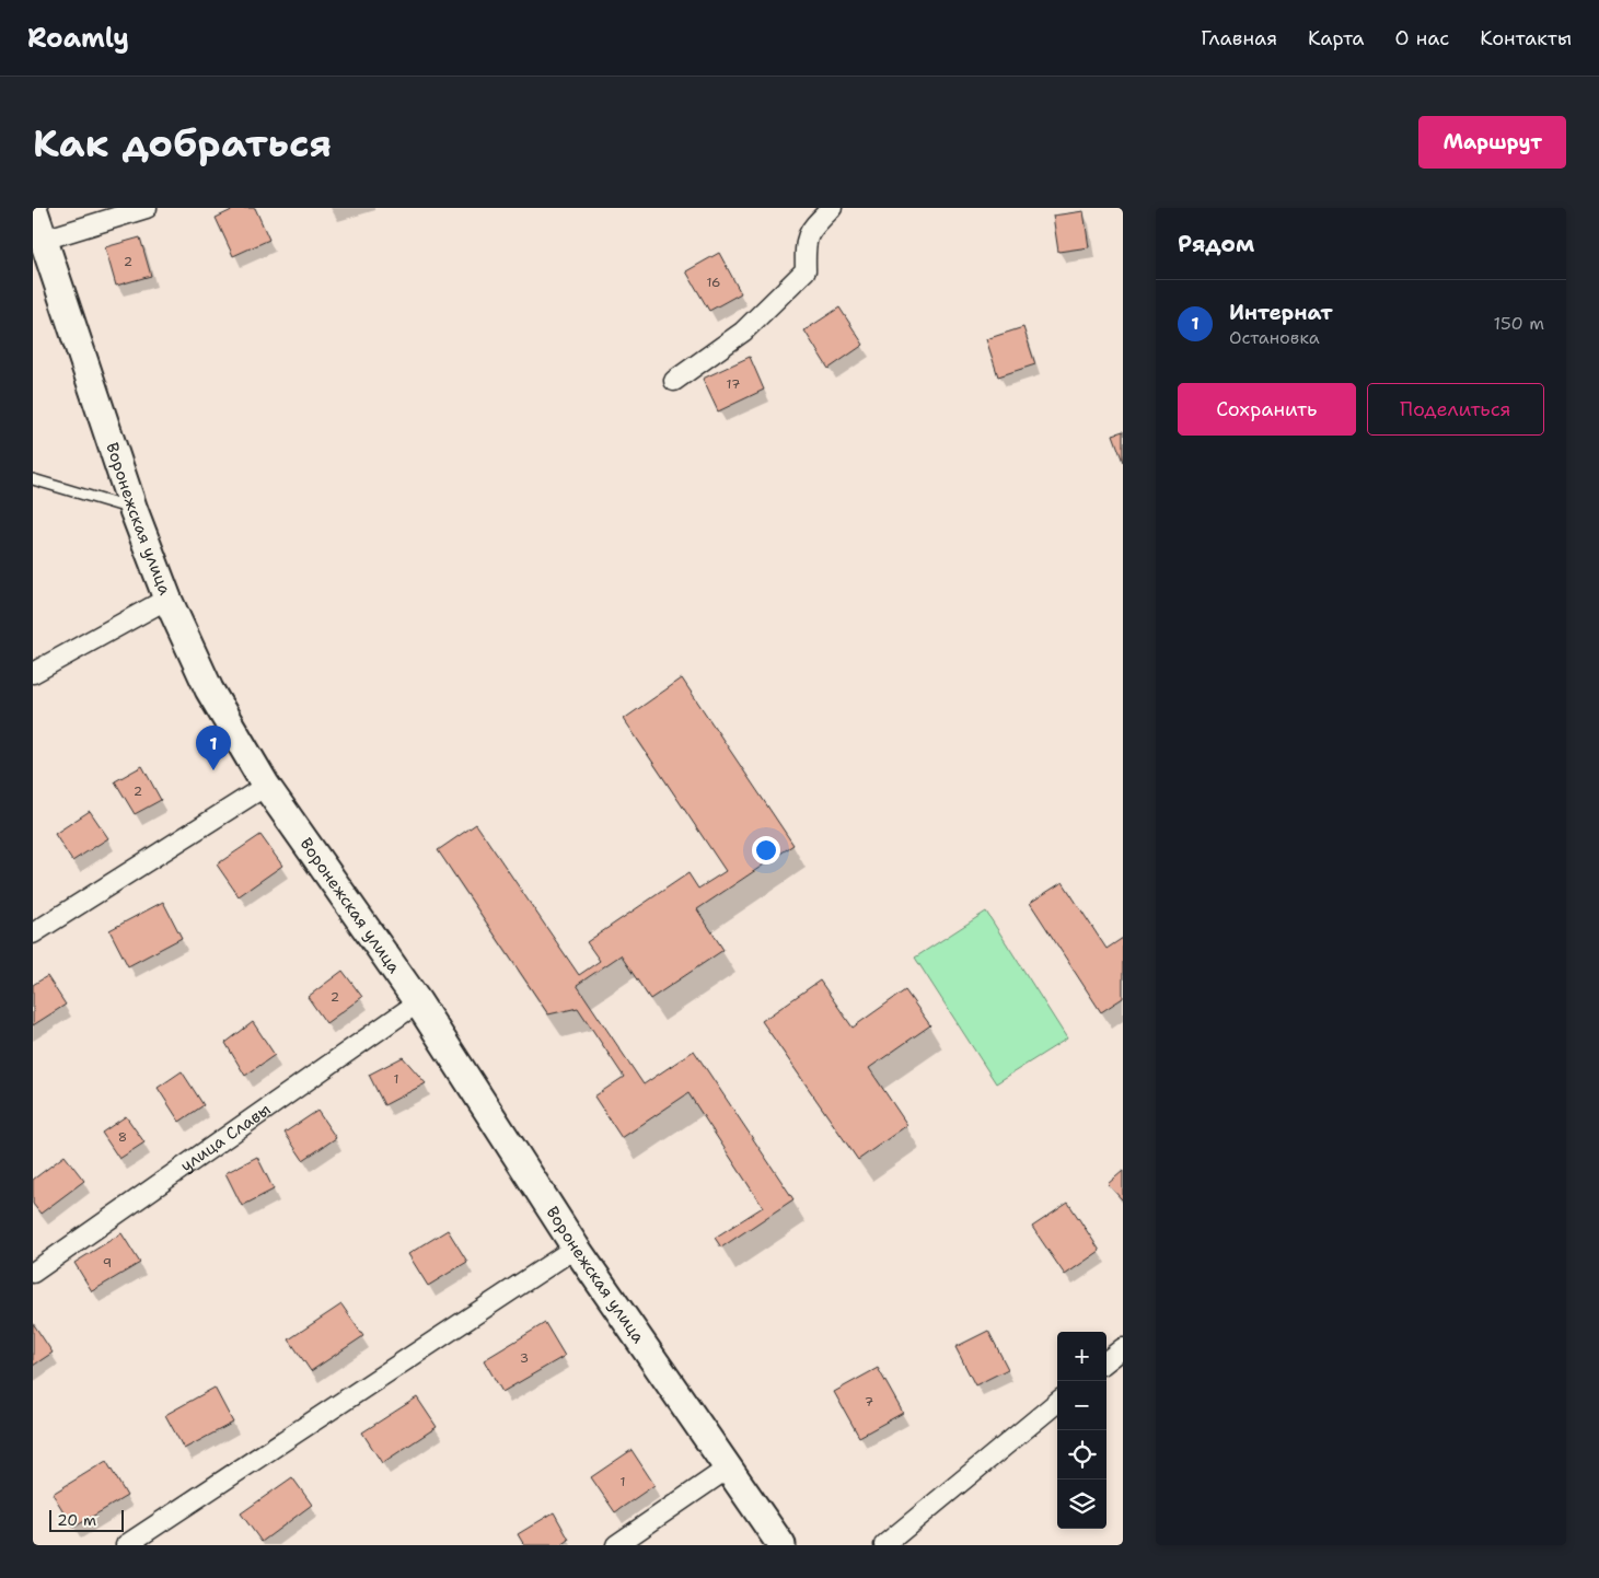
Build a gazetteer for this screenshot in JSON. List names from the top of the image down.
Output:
{
  "streets": {
    "street": ["Воронежская улица", "улица Славы"]
  },
  "crossings": [
    ["Воронежская улица", "улица Славы"]
  ],
  "house_numbers": [
    "2",
    "16",
    "17",
    "2",
    "2",
    "1",
    "8",
    "9",
    "3",
    "7",
    "1"
  ],
  "scale_bar": "20 m",
  "page": {
    "header": "Roamly",
    "nav": [
      "Главная",
      "Карта",
      "О нас",
      "Контакты"
    ],
    "buttons": [
      "Маршрут",
      ["Сохранить", "Поделиться"]
    ],
    "title": "Как добраться",
    "heading": "Рядом",
    "list": [
      {
        "mark": "1",
        "name": "Интернат",
        "note": "Остановка",
        "value": "150 m"
      }
    ],
    "pins": "1",
    "map_buttons": ["+", "−"],
    "scale": "20 m"
  }
}
